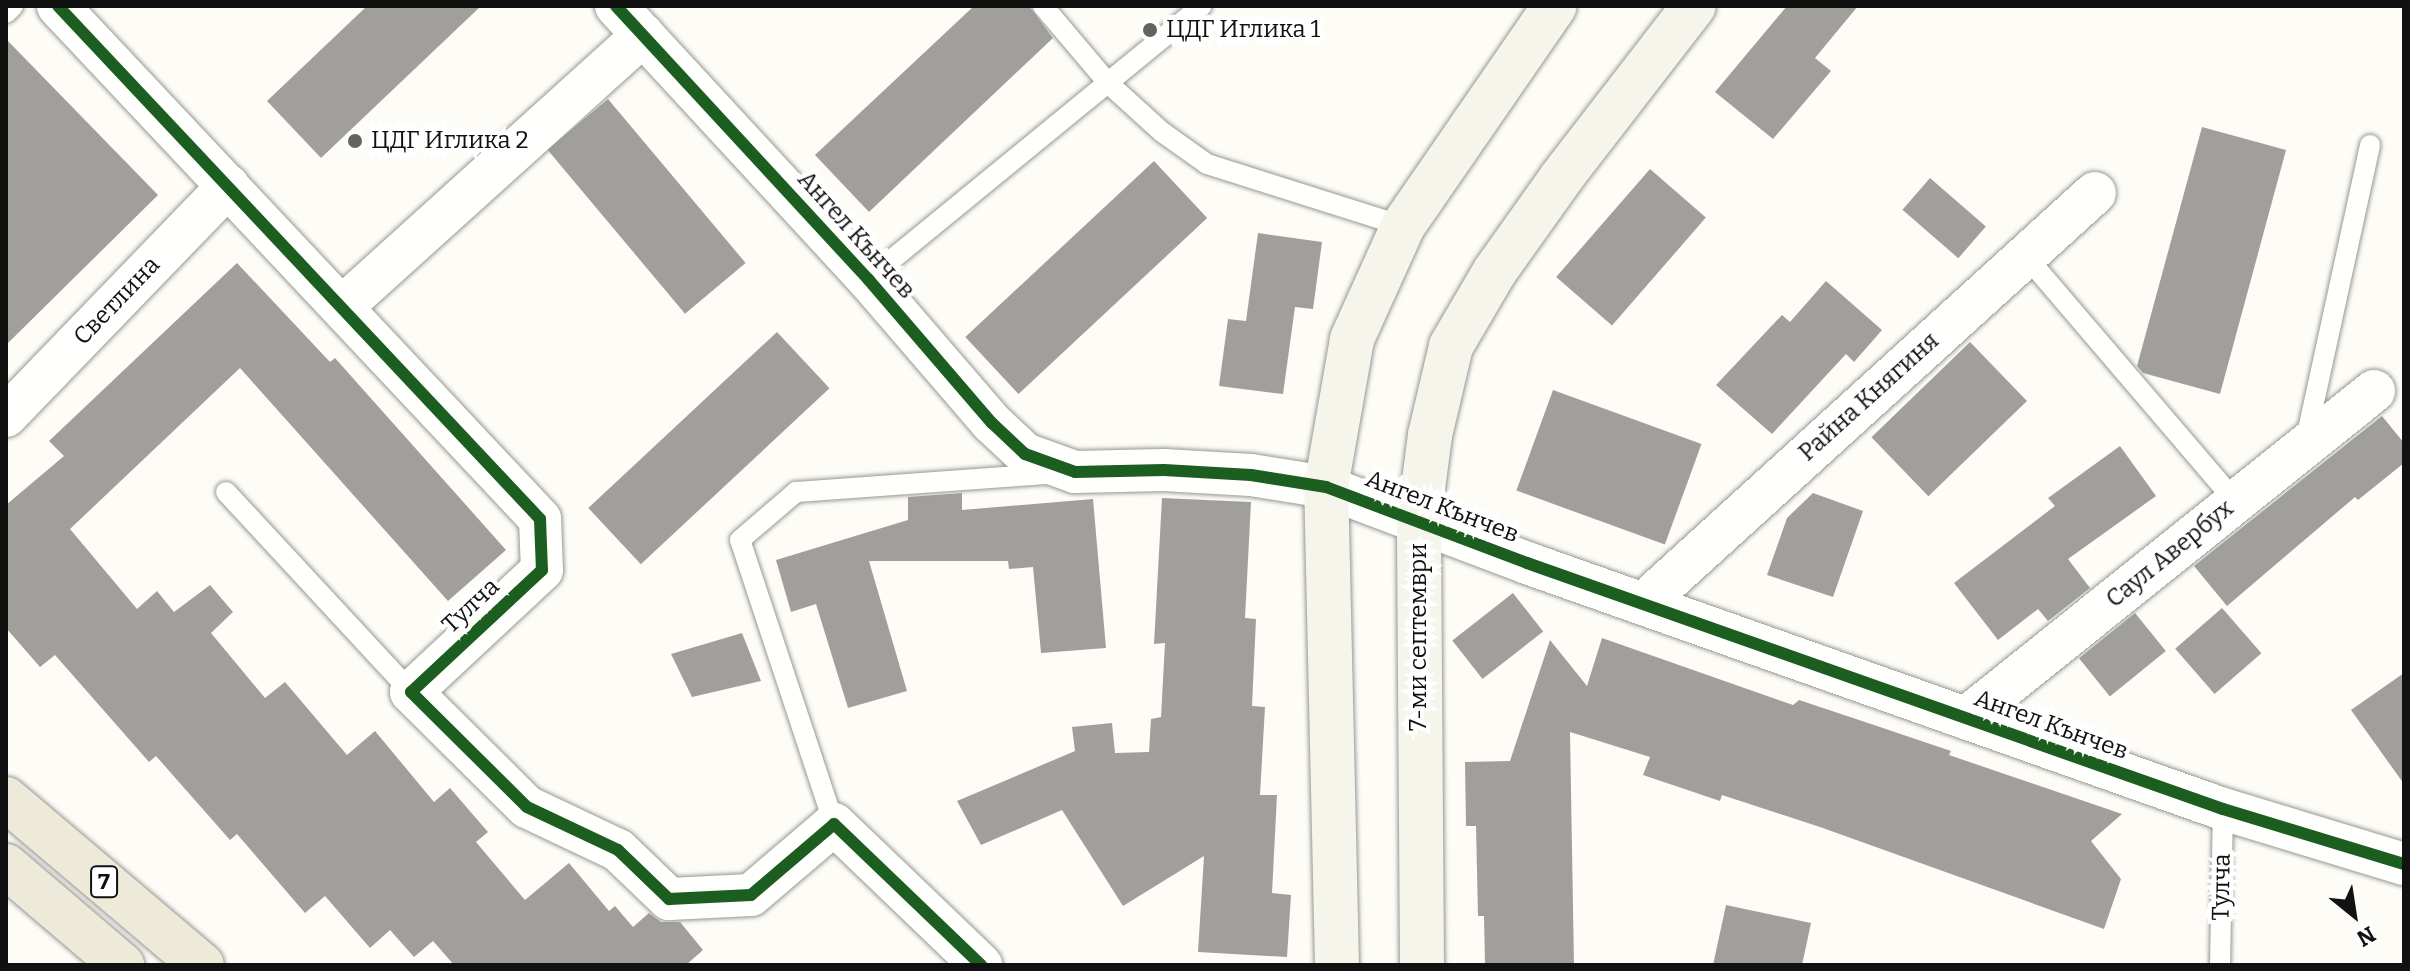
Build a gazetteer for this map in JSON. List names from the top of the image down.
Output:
{
  "streets": {
    "main road": ["7-ми септември", "7"],
    "street": [
      "Ангел Кънчев",
      "Светлина",
      "Райна Княгиня",
      "Саул Авербух",
      "Тулча"
    ]
  },
  "crossings": [
    ["Ангел Кънчев", "Райна Княгиня"],
    ["Ангел Кънчев", "Саул Авербух"],
    ["Ангел Кънчев", "Тулча"],
    ["Ангел Кънчев", "7-ми септември"],
    ["Светлина", "Тулча"]
  ],
  "places": ["ЦДГ Иглика 1", "ЦДГ Иглика 2"],
  "north": "bottom right"
}
